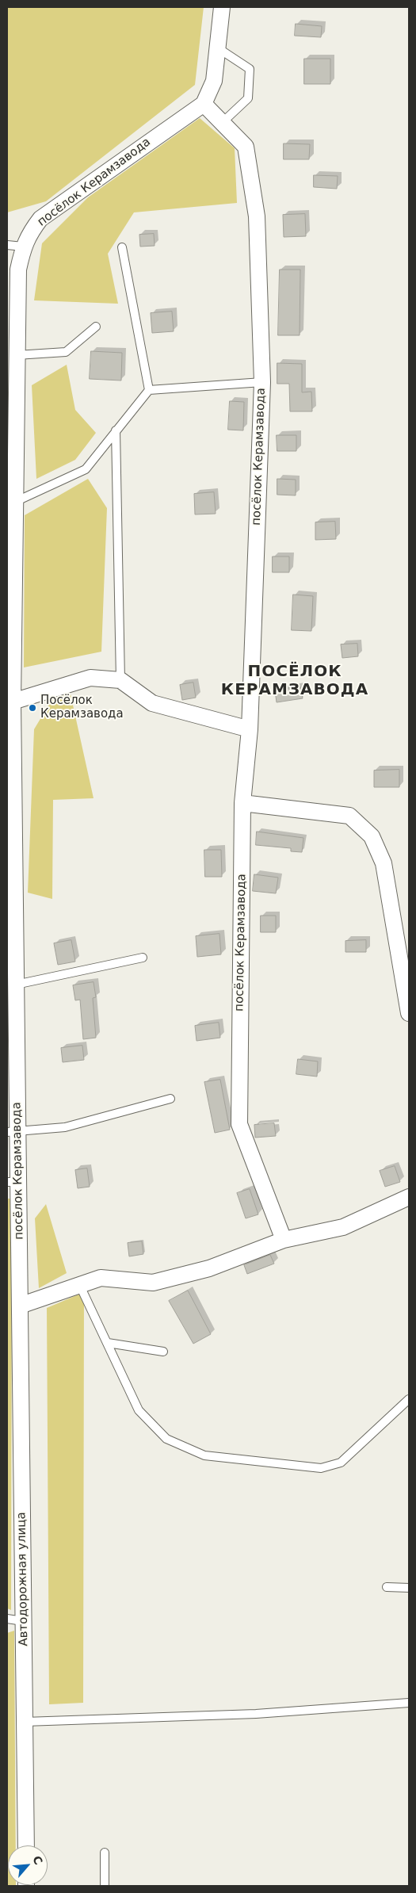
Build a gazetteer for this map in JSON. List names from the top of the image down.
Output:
{
  "streets": {
    "street": ["посёлок Керамзавода", "Автодорожная улица"]
  },
  "crossings": [
    ["посёлок Керамзавода", "Автодорожная улица"]
  ],
  "districts": ["ПОСЁЛОК КЕРАМЗАВОДА"],
  "places": ["Посёлок Керамзавода"],
  "north": "top right"
}
